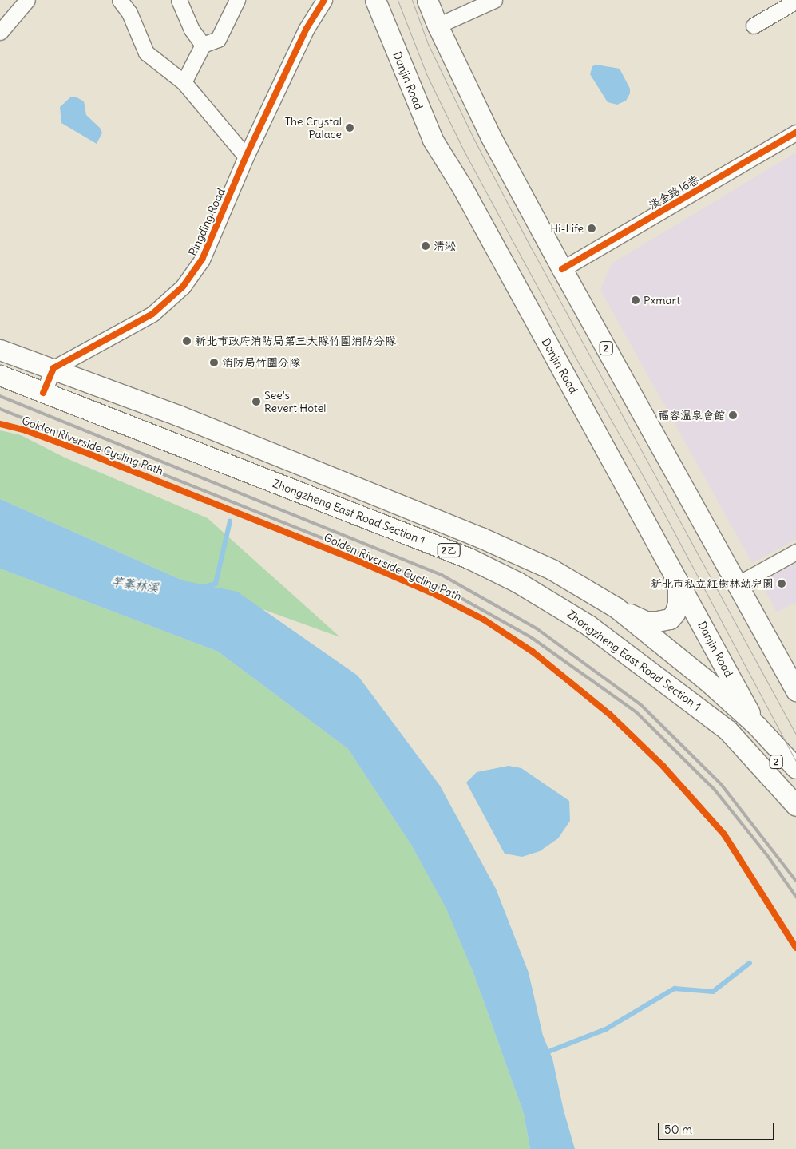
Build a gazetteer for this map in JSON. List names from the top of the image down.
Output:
{
  "streets": {
    "main road": [
      "Danjin Road",
      "2",
      "Zhongzheng East Road Section 1",
      "2乙"
    ],
    "street": ["淡金路16巷", "Pingding Road"],
    "cycle path": ["Golden Riverside Cycling Path"]
  },
  "crossings": [
    ["Danjin Road", "2"],
    ["Danjin Road", "2乙"],
    ["淡金路16巷", "2"],
    ["Pingding Road", "2乙"],
    ["2", "2乙"]
  ],
  "water": ["竿蓁林溪"],
  "places": [
    "The Crystal Palace",
    "Hi-Life",
    "清淞",
    "Pxmart",
    "新北市政府消防局第三大隊竹圍消防分隊",
    "消防局竹圍分隊",
    "See's Revert Hotel",
    "福容溫泉會館",
    "新北市私立紅樹林幼兒園"
  ],
  "scale_bar": "50 m"
}
